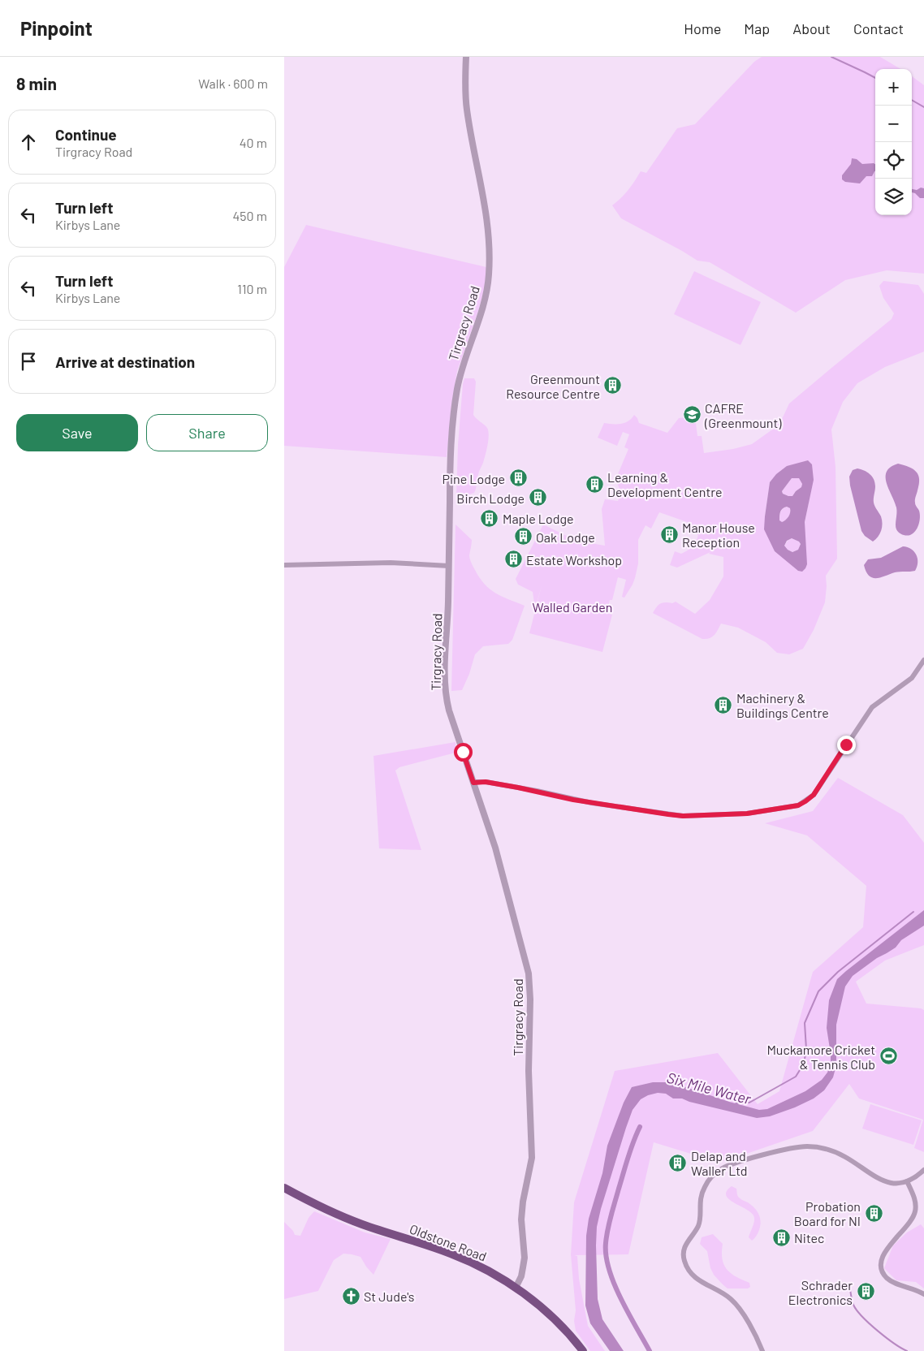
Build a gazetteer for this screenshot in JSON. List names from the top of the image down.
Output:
{
  "streets": {
    "highway": ["Oldstone Road"],
    "street": ["Tirgracy Road"]
  },
  "crossings": [
    ["Tirgracy Road", "Oldstone Road"]
  ],
  "water": ["Six Mile Water"],
  "parks": ["Walled Garden"],
  "places": {
    "building": [
      "Greenmount Resource Centre",
      "Pine Lodge",
      "Learning & Development Centre",
      "Birch Lodge",
      "Maple Lodge",
      "Manor House Reception",
      "Oak Lodge",
      "Estate Workshop",
      "Machinery & Buildings Centre",
      "Delap and Waller Ltd",
      "Probation Board for NI",
      "Nitec",
      "Schrader Electronics"
    ],
    "school or university": ["CAFRE (Greenmount)"],
    "sports": ["Muckamore Cricket & Tennis Club"],
    "church": ["St Jude's"]
  },
  "page": {
    "header": "Pinpoint",
    "nav": [
      "Home",
      "Map",
      "About",
      "Contact"
    ],
    "heading": ["8 min", "Walk · 600 m"],
    "map_buttons": ["+", "−"],
    "list": [
      ["Continue", "Tirgracy Road", "40 m"],
      ["Turn left", "Kirbys Lane", "450 m"],
      ["Turn left", "Kirbys Lane", "110 m"],
      "Arrive at destination"
    ],
    "buttons": ["Save", "Share"]
  }
}
